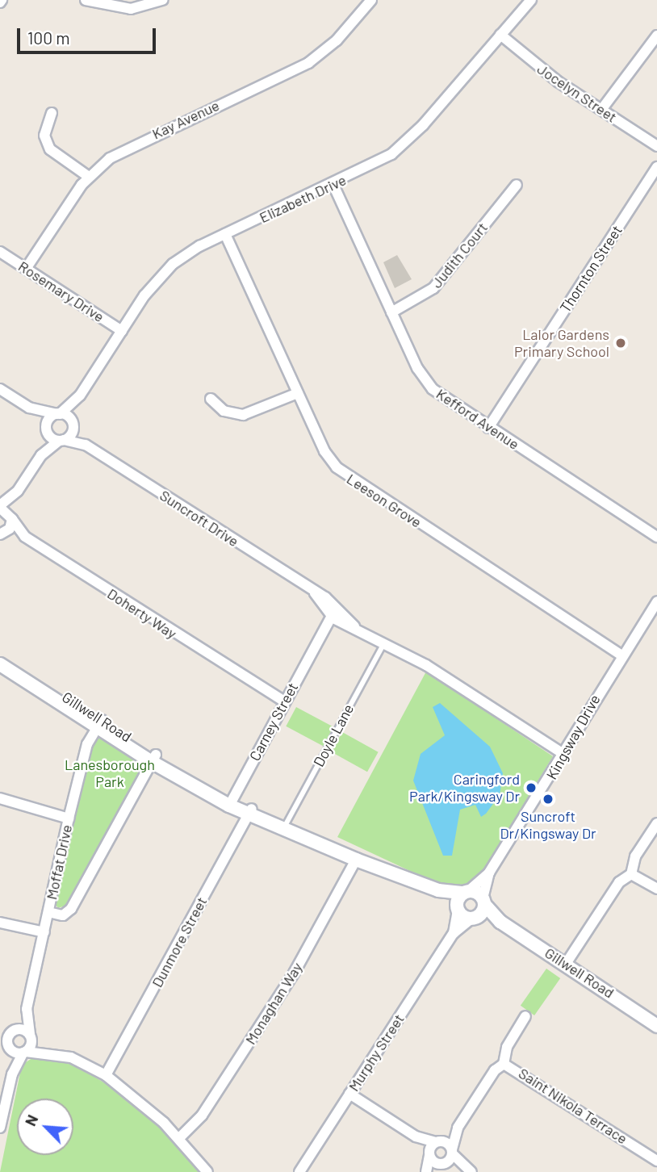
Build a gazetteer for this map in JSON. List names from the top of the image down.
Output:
{
  "streets": {
    "street": [
      "Jocelyn Street",
      "Kay Avenue",
      "Elizabeth Drive",
      "Judith Court",
      "Thornton Street",
      "Rosemary Drive",
      "Kefford Avenue",
      "Leeson Grove",
      "Suncroft Drive",
      "Doherty Way",
      "Gillwell Road",
      "Carney Street",
      "Kingsway Drive",
      "Moffat Drive",
      "Dunmore Street",
      "Monaghan Way",
      "Murphy Street",
      "Saint Nikola Terrace"
    ],
    "lane": ["Doyle Lane"]
  },
  "crossings": [
    ["Jocelyn Street", "Elizabeth Drive"],
    ["Kay Avenue", "Rosemary Drive"],
    ["Elizabeth Drive", "Rosemary Drive"],
    ["Elizabeth Drive", "Kefford Avenue"],
    ["Elizabeth Drive", "Leeson Grove"],
    ["Elizabeth Drive", "Suncroft Drive"],
    ["Judith Court", "Kefford Avenue"],
    ["Thornton Street", "Kefford Avenue"],
    ["Leeson Grove", "Kingsway Drive"],
    ["Suncroft Drive", "Carney Street"],
    ["Doherty Way", "Carney Street"],
    ["Gillwell Road", "Carney Street"],
    ["Gillwell Road", "Doyle Lane"],
    ["Gillwell Road", "Kingsway Drive"],
    ["Gillwell Road", "Moffat Drive"],
    ["Gillwell Road", "Dunmore Street"],
    ["Gillwell Road", "Monaghan Way"],
    ["Gillwell Road", "Murphy Street"]
  ],
  "parks": ["Lanesborough Park"],
  "places": ["Lalor Gardens Primary School", "Caringford Park/Kingsway Dr", "Suncroft Dr/Kingsway Dr"],
  "scale_bar": "100 m",
  "north": "top left"
}
